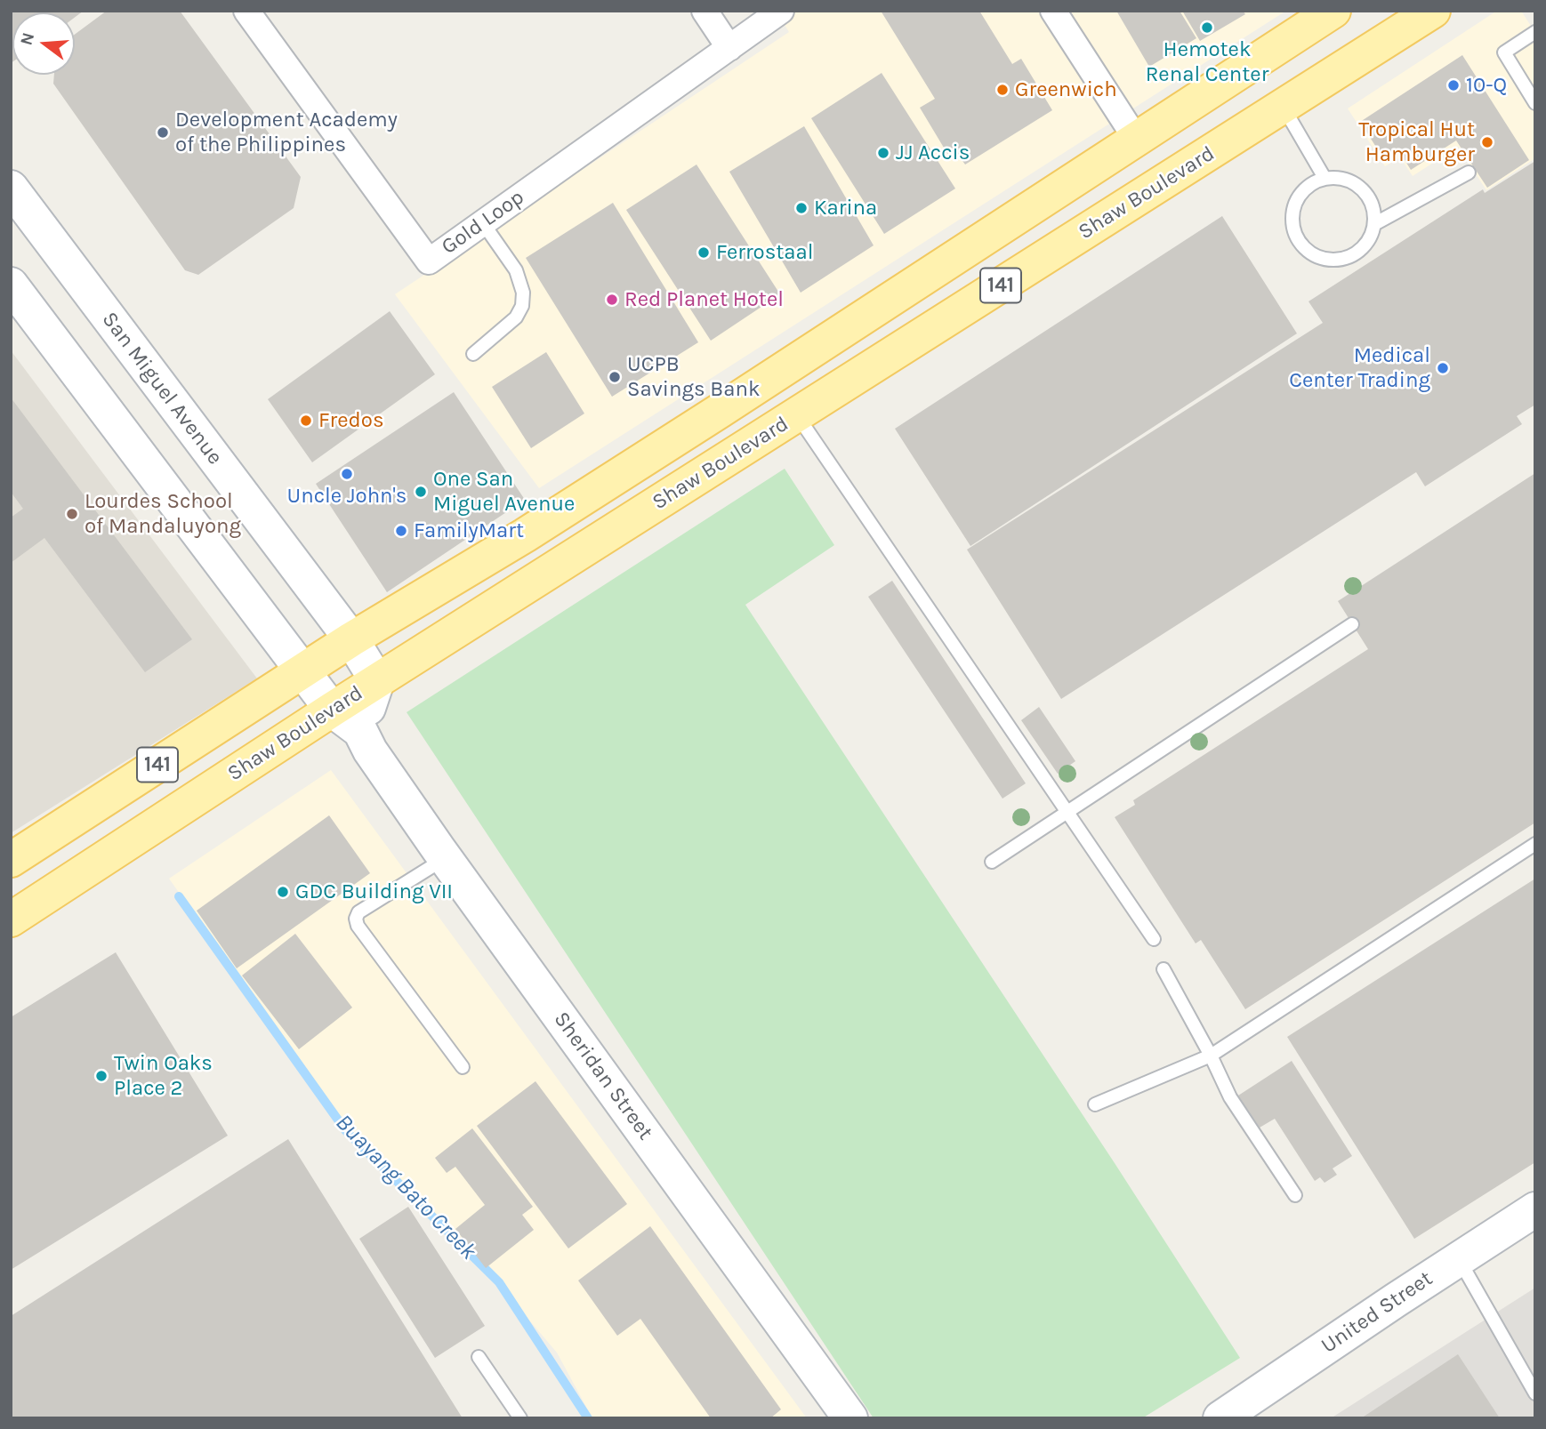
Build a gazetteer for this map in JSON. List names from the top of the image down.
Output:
{
  "streets": {
    "main road": ["Shaw Boulevard", "141"],
    "street": [
      "Gold Loop",
      "San Miguel Avenue",
      "Sheridan Street",
      "United Street"
    ]
  },
  "crossings": [
    ["Shaw Boulevard", "San Miguel Avenue"],
    ["Shaw Boulevard", "Sheridan Street"]
  ],
  "water": ["Buayang Bato Creek"],
  "places": [
    "Hemotek Renal Center",
    "10-Q",
    "Greenwich",
    "Development Academy of the Philippines",
    "Tropical Hut Hamburger",
    "JJ Accis",
    "Karina",
    "Ferrostaal",
    "Red Planet Hotel",
    "Medical Center Trading",
    "UCPB Savings Bank",
    "Fredos",
    "Uncle John's",
    "One San Miguel Avenue",
    "Lourdes School of Mandaluyong",
    "FamilyMart",
    "GDC Building VII",
    "Twin Oaks Place 2"
  ],
  "north": "left"
}
